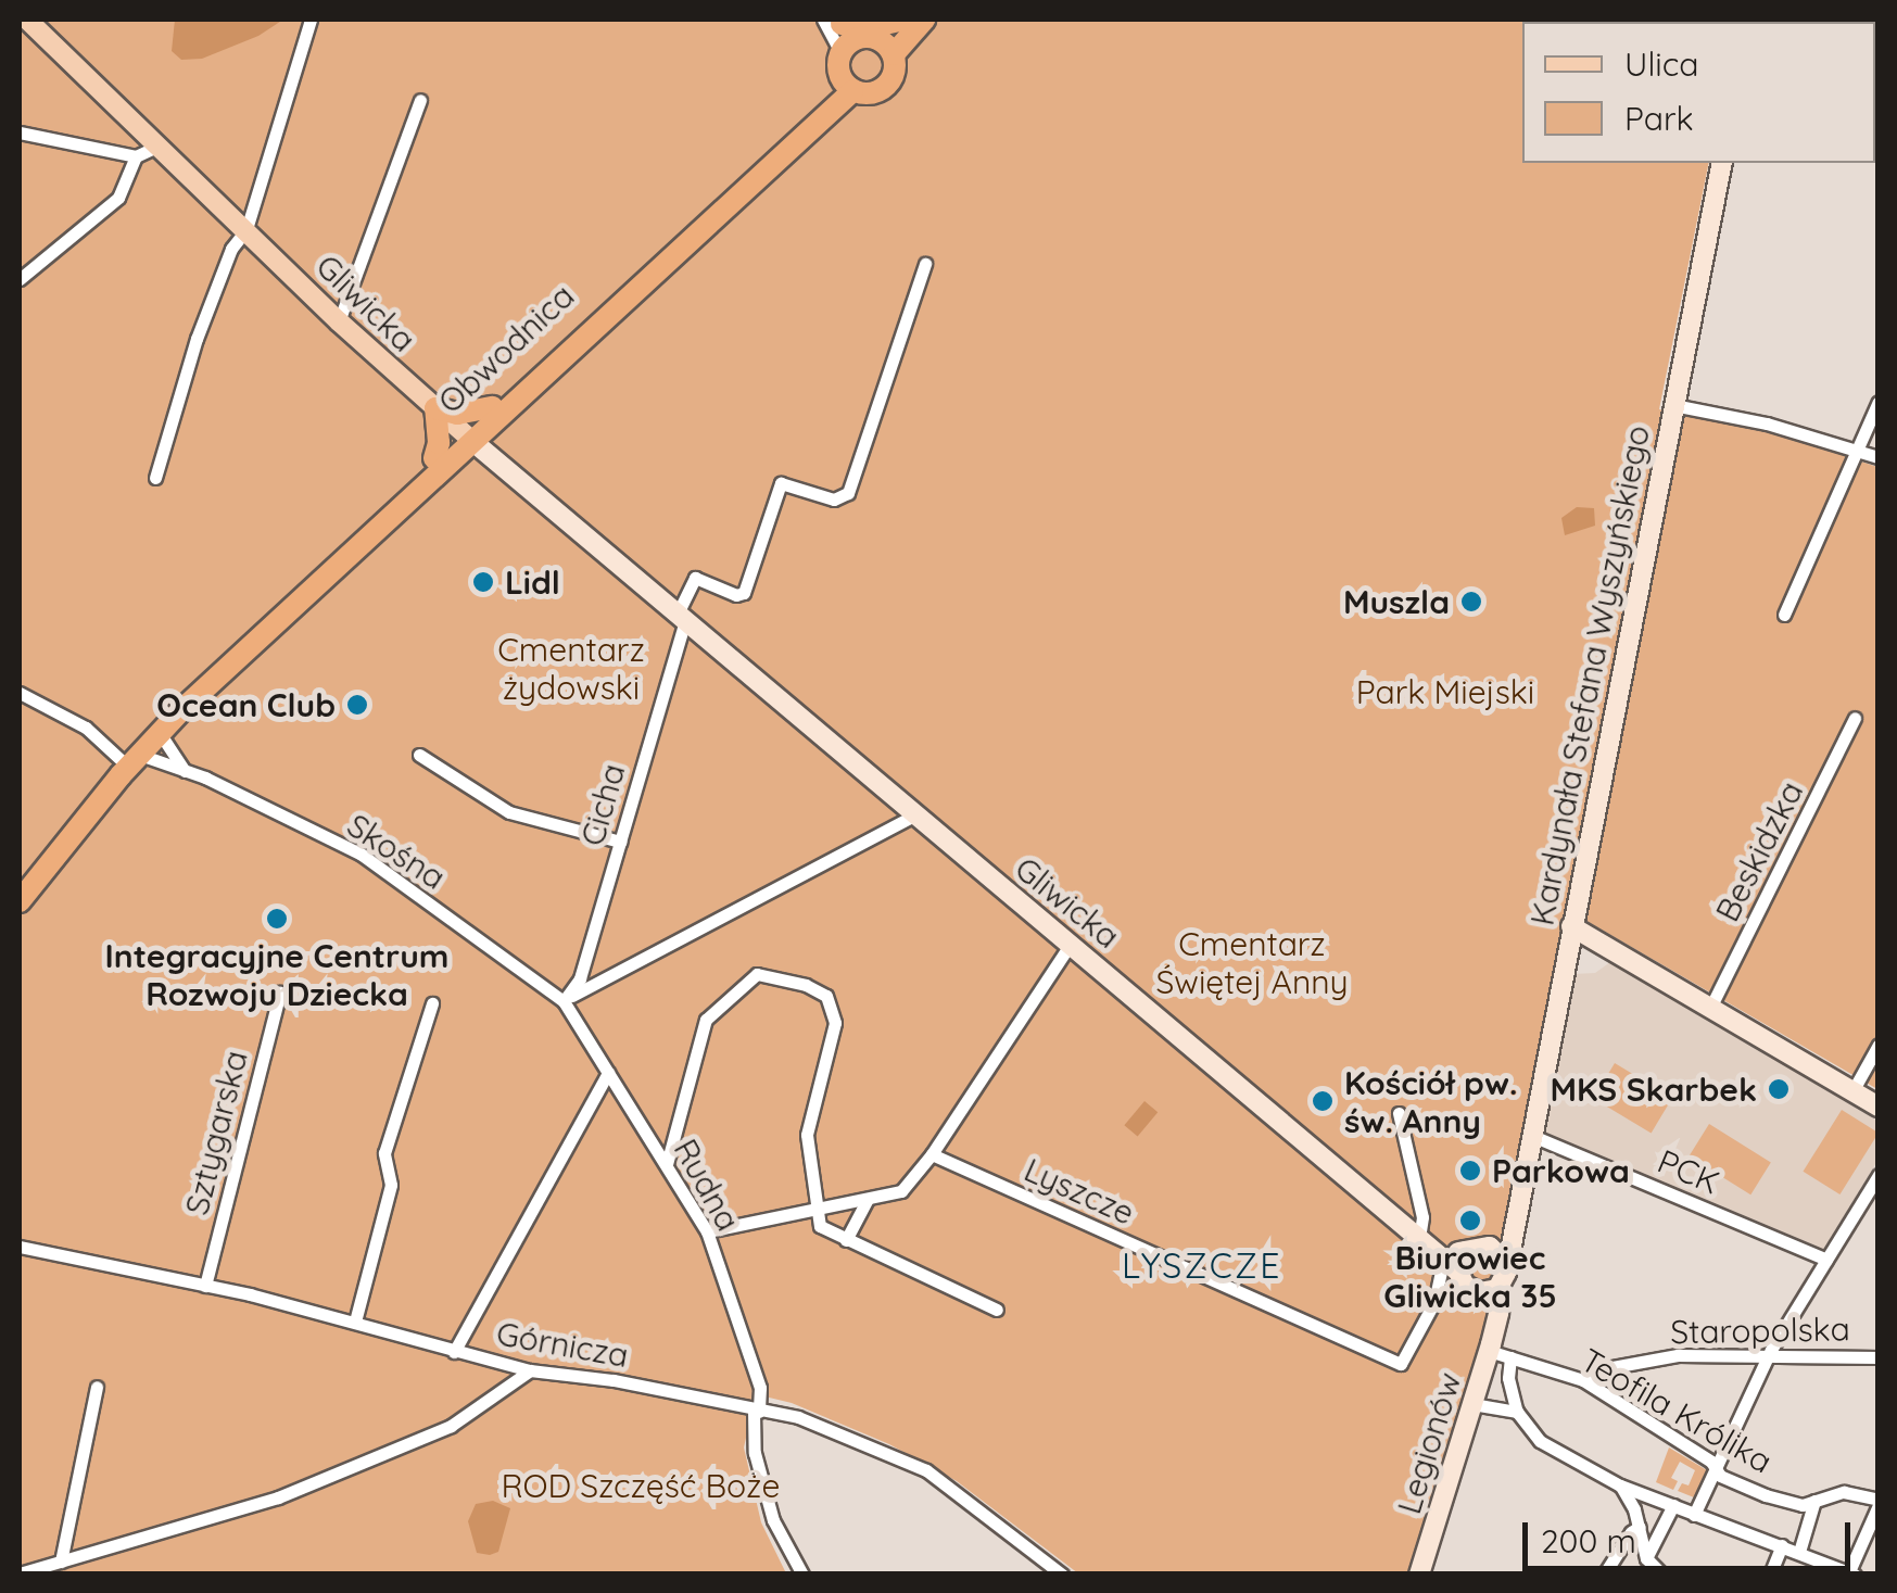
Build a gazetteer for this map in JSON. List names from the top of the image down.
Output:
{
  "streets": {
    "highway": ["Obwodnica"],
    "main road": ["Gliwicka"],
    "street": [
      "Kardynała Stefana Wyszyńskiego",
      "Cicha",
      "Skośna",
      "Beskidzka",
      "Sztygarska",
      "PCK",
      "Rudna",
      "Lyszcze",
      "Staropolska",
      "Górnicza",
      "Teofila Królika",
      "Legionów"
    ]
  },
  "crossings": [
    ["Gliwicka", "Obwodnica"],
    ["Gliwicka", "Kardynała Stefana Wyszyńskiego"],
    ["Gliwicka", "Cicha"],
    ["Gliwicka", "Lyszcze"],
    ["Gliwicka", "Legionów"],
    ["Obwodnica", "Skośna"],
    ["Kardynała Stefana Wyszyńskiego", "PCK"],
    ["Kardynała Stefana Wyszyńskiego", "Lyszcze"],
    ["Kardynała Stefana Wyszyńskiego", "Legionów"],
    ["Cicha", "Skośna"],
    ["Cicha", "Rudna"],
    ["Skośna", "Rudna"],
    ["Sztygarska", "Górnicza"],
    ["Rudna", "Górnicza"],
    ["Lyszcze", "Legionów"],
    ["Staropolska", "Teofila Królika"]
  ],
  "districts": ["LYSZCZE"],
  "parks": [
    "Cmentarz żydowski",
    "Park Miejski",
    "Cmentarz Świętej Anny",
    "ROD Szczęść Boże"
  ],
  "places": [
    "Lidl",
    "Muszla",
    "Ocean Club",
    "Integracyjne Centrum Rozwoju Dziecka",
    "MKS Skarbek",
    "Kościół pw. św. Anny",
    "Parkowa",
    "Biurowiec Gliwicka 35"
  ],
  "legend": ["Ulica", "Park"],
  "scale_bar": "200 m"
}
